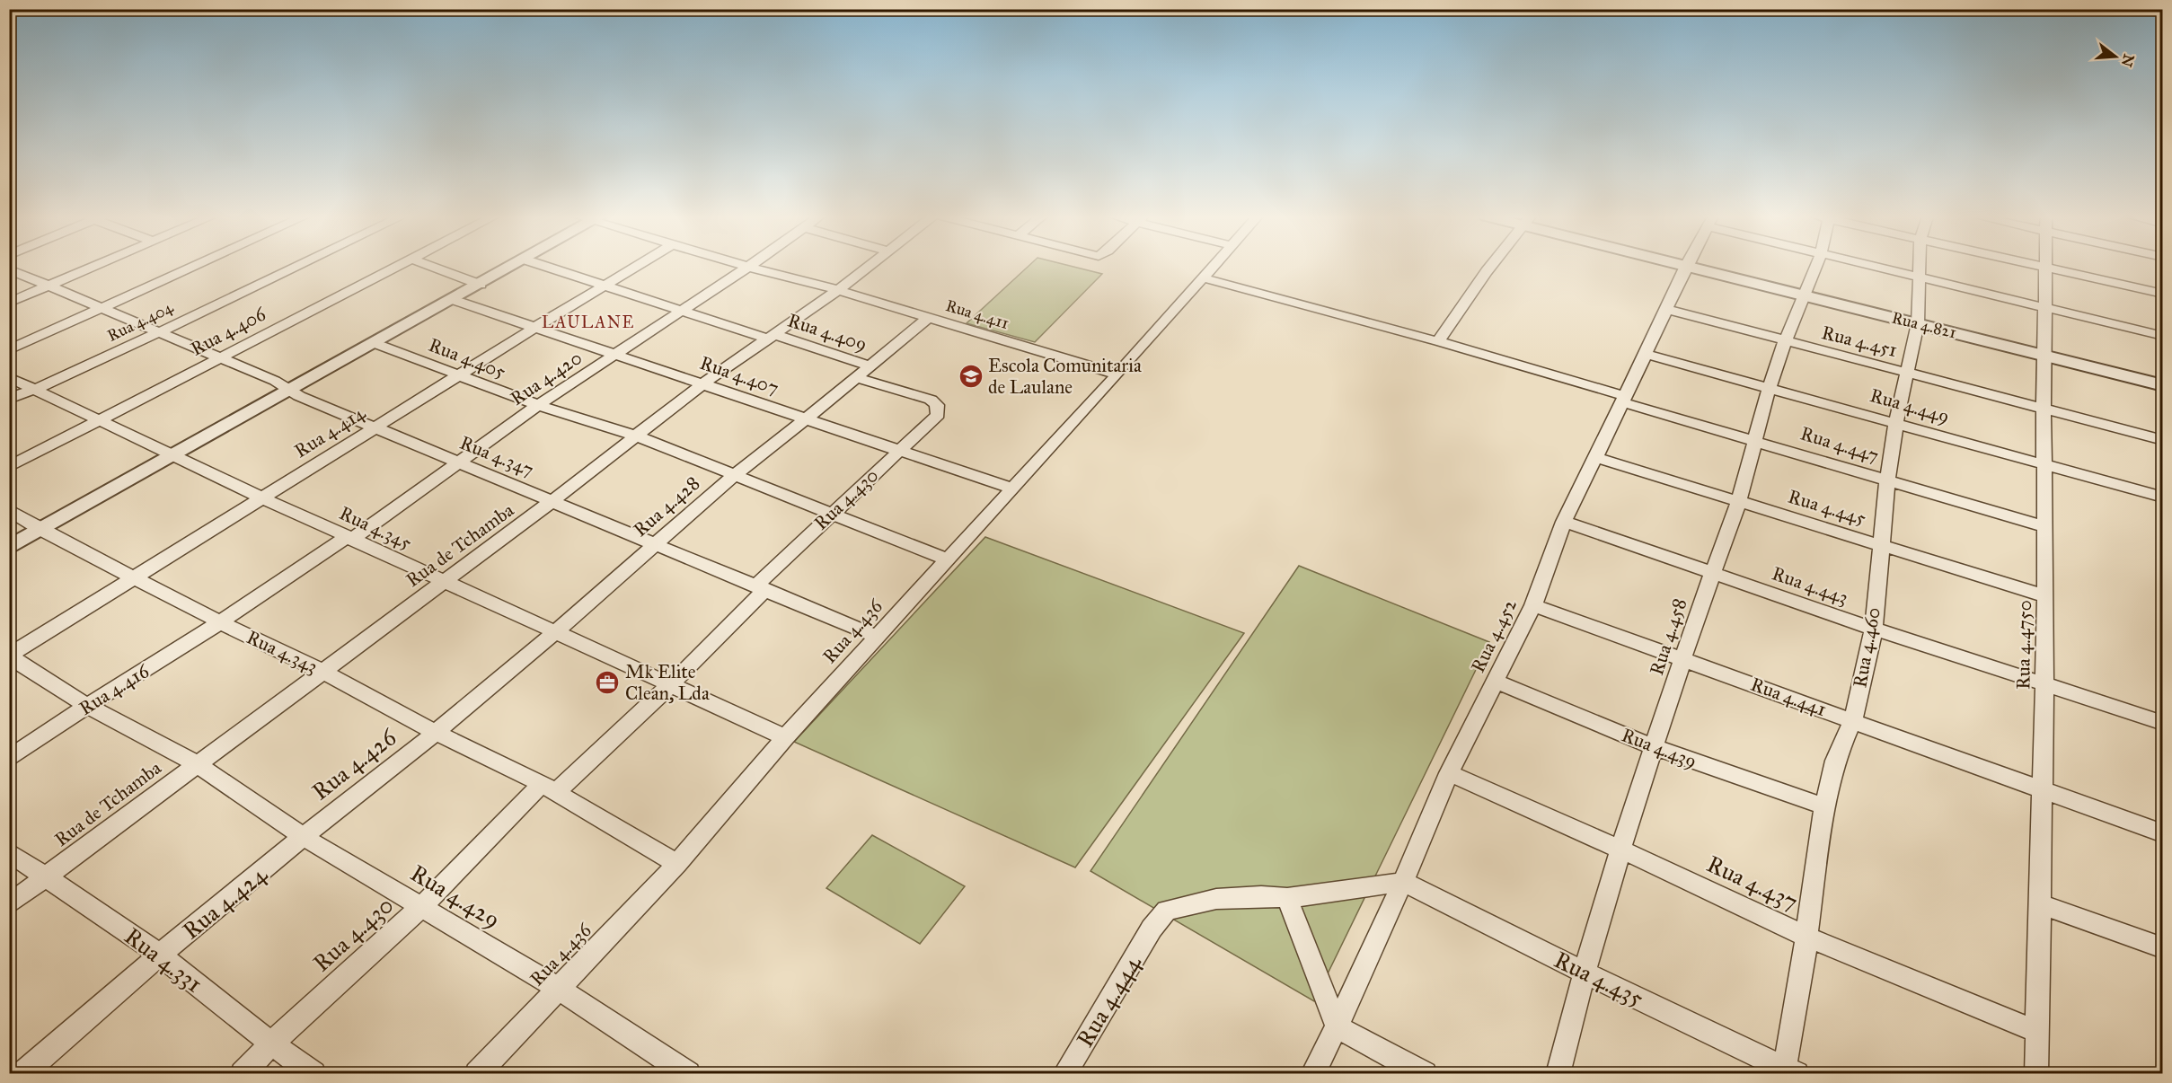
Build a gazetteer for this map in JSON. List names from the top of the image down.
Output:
{
  "streets": {
    "street": [
      "Rua 4.411",
      "Rua 4.404",
      "Rua 4.821",
      "Rua 4.406",
      "Rua 4.409",
      "Rua 4.451",
      "Rua 4.405",
      "Rua 4.407",
      "Rua 4.420",
      "Rua 4.449",
      "Rua 4.414",
      "Rua 4.447",
      "Rua 4.347",
      "Rua 4.430",
      "Rua 4.428",
      "Rua 4.445",
      "Rua 4.345",
      "Rua de Tchamba",
      "Rua 4.443",
      "Rua 4.436",
      "Rua 4.452",
      "Rua 4.458",
      "Rua 4.4750",
      "Rua 4.460",
      "Rua 4.343",
      "Rua 4.416",
      "Rua 4.441",
      "Rua 4.439",
      "Rua 4.426",
      "Rua 4.437",
      "Rua 4.429",
      "Rua 4.424",
      "Rua 4.331",
      "Rua 4.435",
      "Rua 4.444"
    ]
  },
  "crossings": [
    ["Rua 4.411", "Rua 4.428"],
    ["Rua 4.411", "Rua de Tchamba"],
    ["Rua 4.411", "Rua 4.436"],
    ["Rua 4.404", "Rua 4.347"],
    ["Rua 4.404", "Rua 4.345"],
    ["Rua 4.821", "Rua 4.458"],
    ["Rua 4.821", "Rua 4.4750"],
    ["Rua 4.821", "Rua 4.460"],
    ["Rua 4.406", "Rua 4.347"],
    ["Rua 4.406", "Rua 4.345"],
    ["Rua 4.409", "Rua 4.420"],
    ["Rua 4.409", "Rua 4.414"],
    ["Rua 4.409", "Rua 4.428"],
    ["Rua 4.409", "Rua de Tchamba"],
    ["Rua 4.451", "Rua 4.452"],
    ["Rua 4.451", "Rua 4.458"],
    ["Rua 4.451", "Rua 4.4750"],
    ["Rua 4.451", "Rua 4.460"],
    ["Rua 4.405", "Rua 4.420"],
    ["Rua 4.405", "Rua 4.414"],
    ["Rua 4.405", "Rua 4.430"],
    ["Rua 4.405", "Rua 4.428"],
    ["Rua 4.405", "Rua de Tchamba"],
    ["Rua 4.405", "Rua 4.436"],
    ["Rua 4.407", "Rua 4.420"],
    ["Rua 4.407", "Rua 4.414"],
    ["Rua 4.407", "Rua 4.430"],
    ["Rua 4.407", "Rua 4.428"],
    ["Rua 4.407", "Rua de Tchamba"],
    ["Rua 4.407", "Rua 4.436"],
    ["Rua 4.420", "Rua 4.347"],
    ["Rua 4.420", "Rua 4.345"],
    ["Rua 4.420", "Rua 4.416"],
    ["Rua 4.449", "Rua 4.452"],
    ["Rua 4.449", "Rua 4.458"],
    ["Rua 4.449", "Rua 4.4750"],
    ["Rua 4.449", "Rua 4.460"],
    ["Rua 4.414", "Rua 4.347"],
    ["Rua 4.414", "Rua 4.345"],
    ["Rua 4.414", "Rua 4.343"],
    ["Rua 4.414", "Rua 4.429"],
    ["Rua 4.447", "Rua 4.436"],
    ["Rua 4.447", "Rua 4.452"],
    ["Rua 4.447", "Rua 4.458"],
    ["Rua 4.447", "Rua 4.4750"],
    ["Rua 4.447", "Rua 4.460"],
    ["Rua 4.347", "Rua 4.430"],
    ["Rua 4.347", "Rua 4.428"],
    ["Rua 4.347", "Rua de Tchamba"],
    ["Rua 4.347", "Rua 4.436"],
    ["Rua 4.430", "Rua 4.428"],
    ["Rua 4.430", "Rua 4.345"],
    ["Rua 4.430", "Rua 4.343"],
    ["Rua 4.430", "Rua 4.429"],
    ["Rua 4.430", "Rua 4.331"],
    ["Rua 4.428", "Rua 4.345"],
    ["Rua 4.428", "Rua 4.343"],
    ["Rua 4.428", "Rua 4.426"],
    ["Rua 4.445", "Rua 4.452"],
    ["Rua 4.445", "Rua 4.458"],
    ["Rua 4.445", "Rua 4.4750"],
    ["Rua 4.445", "Rua 4.460"],
    ["Rua 4.345", "Rua de Tchamba"],
    ["Rua 4.345", "Rua 4.436"],
    ["Rua 4.345", "Rua 4.416"],
    ["Rua de Tchamba", "Rua 4.343"],
    ["Rua de Tchamba", "Rua 4.429"],
    ["Rua de Tchamba", "Rua 4.331"],
    ["Rua 4.443", "Rua 4.452"],
    ["Rua 4.443", "Rua 4.458"],
    ["Rua 4.443", "Rua 4.4750"],
    ["Rua 4.443", "Rua 4.460"],
    ["Rua 4.436", "Rua 4.343"],
    ["Rua 4.436", "Rua 4.429"],
    ["Rua 4.452", "Rua 4.441"],
    ["Rua 4.452", "Rua 4.439"],
    ["Rua 4.452", "Rua 4.437"],
    ["Rua 4.452", "Rua 4.435"],
    ["Rua 4.452", "Rua 4.444"],
    ["Rua 4.458", "Rua 4.441"],
    ["Rua 4.458", "Rua 4.439"],
    ["Rua 4.458", "Rua 4.437"],
    ["Rua 4.458", "Rua 4.435"],
    ["Rua 4.4750", "Rua 4.441"],
    ["Rua 4.4750", "Rua 4.437"],
    ["Rua 4.460", "Rua 4.441"],
    ["Rua 4.460", "Rua 4.439"],
    ["Rua 4.460", "Rua 4.437"],
    ["Rua 4.460", "Rua 4.435"],
    ["Rua 4.343", "Rua 4.416"],
    ["Rua 4.343", "Rua 4.426"],
    ["Rua 4.416", "Rua 4.429"],
    ["Rua 4.426", "Rua 4.429"],
    ["Rua 4.426", "Rua 4.424"],
    ["Rua 4.429", "Rua 4.424"],
    ["Rua 4.424", "Rua 4.331"],
    ["Rua 4.435", "Rua 4.444"]
  ],
  "districts": ["LAULANE"],
  "places": {
    "school or university": ["Escola Comunitaria de Laulane"],
    "office": ["Mk Elite Clean, Lda"]
  },
  "north": "right"
}
